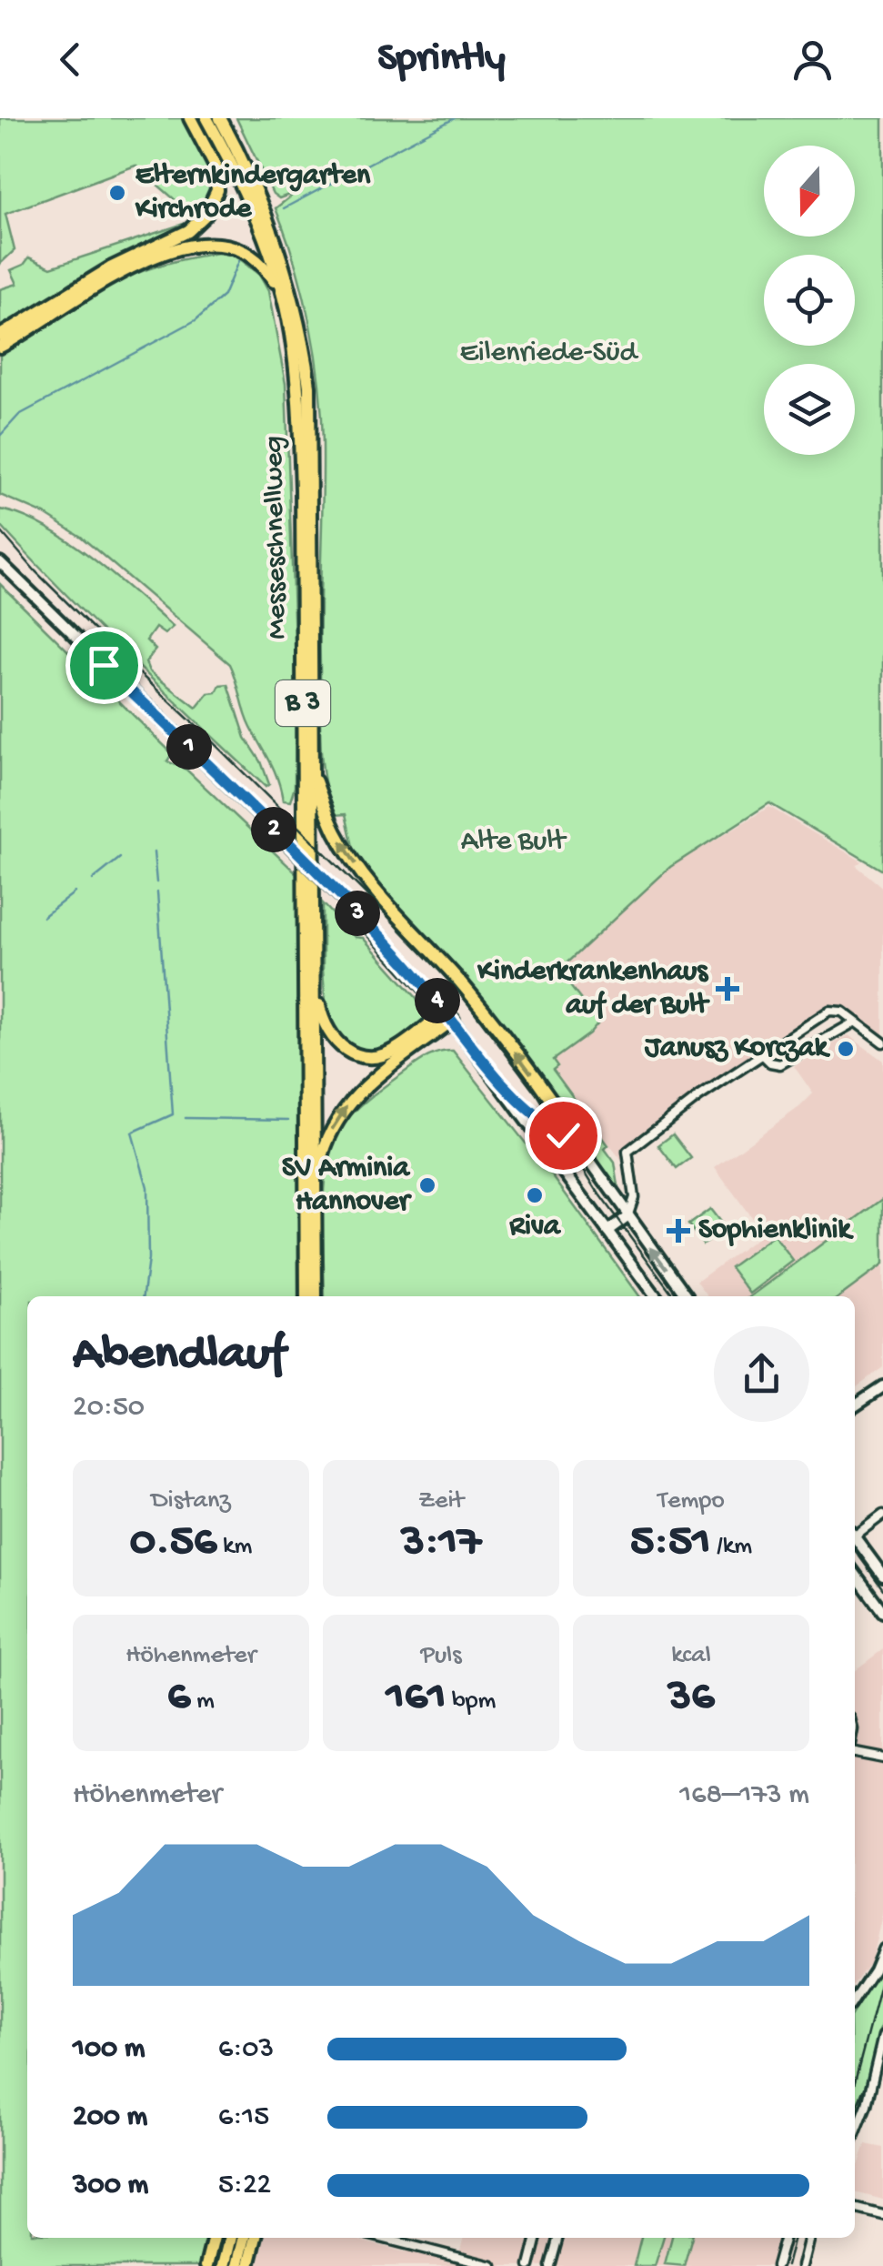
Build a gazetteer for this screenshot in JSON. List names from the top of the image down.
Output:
{
  "streets": {
    "highway": ["Messeschnellweg", "B 3"]
  },
  "parks": ["Eilenriede-Süd", "Alte Bult"],
  "places": {
    "other": [
      "Elternkindergarten Kirchrode",
      "Janusz Korczak",
      "SV Arminia Hannover",
      "Riva"
    ],
    "health": ["Kinderkrankenhaus auf der Bult", "Sophienklinik"]
  },
  "north": "bottom",
  "page": {
    "header": "Sprintly",
    "pins": [
      "1",
      "2",
      "3",
      "4"
    ],
    "heading": ["Abendlauf", "20:50"],
    "stats": [
      ["Distanz", "0.56 km"],
      ["Zeit", "3:17"],
      ["Tempo", "5:51 /km"],
      ["Höhenmeter", "6 m"],
      ["Puls", "161 bpm"],
      ["kcal", "36"]
    ],
    "chart": ["Höhenmeter", "168–173 m"],
    "list": [
      {
        "name": "100 m",
        "note": "6:03"
      },
      {
        "name": "200 m",
        "note": "6:15"
      },
      {
        "name": "300 m",
        "note": "5:22"
      }
    ]
  }
}
